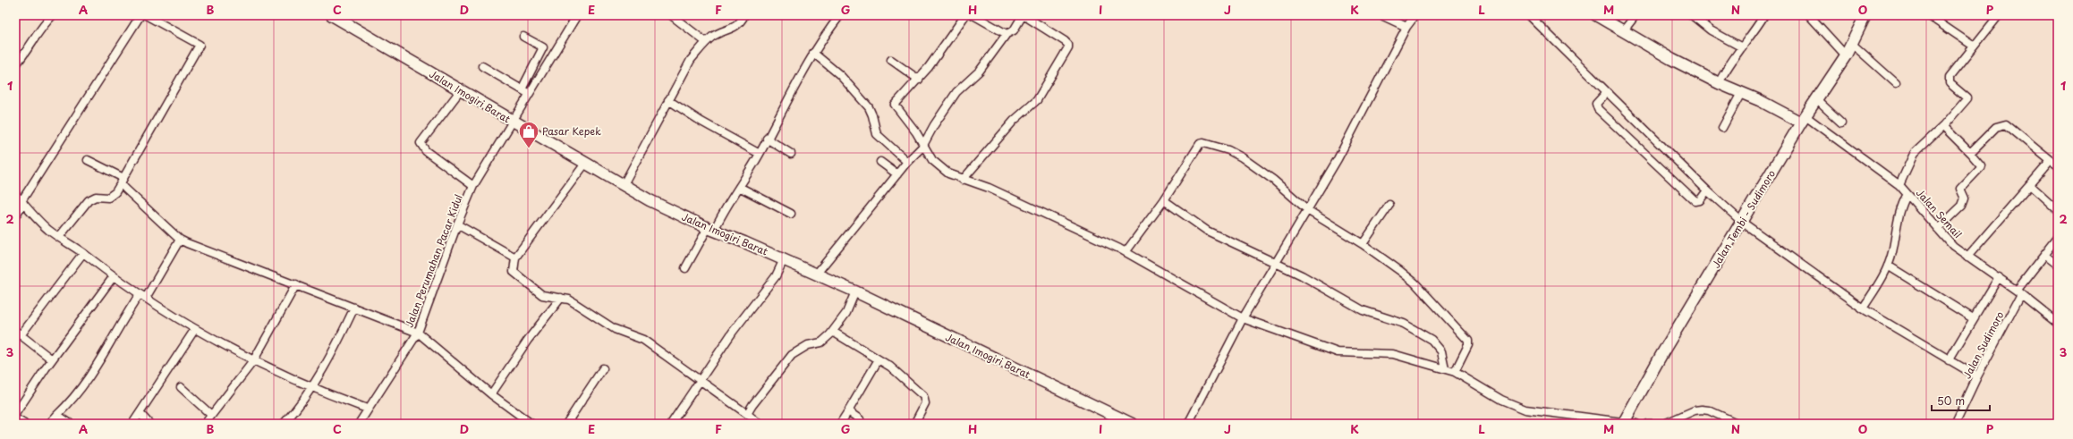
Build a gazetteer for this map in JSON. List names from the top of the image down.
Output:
{
  "streets": {
    "main road": ["Jalan Imogiri Barat", "Jalan Tembi - Sudimoro"],
    "street": ["Jalan Semail", "Jalan Perumahan Pacar Kidul", "Jalan Sudimoro"]
  },
  "crossings": [
    ["Jalan Imogiri Barat", "Jalan Perumahan Pacar Kidul"],
    ["Jalan Semail", "Jalan Tembi - Sudimoro"],
    ["Jalan Semail", "Jalan Sudimoro"]
  ],
  "places": {
    "shop": ["Pasar Kepek"]
  },
  "scale_bar": "50 m",
  "grid": {
    "columns": [
      "A",
      "B",
      "C",
      "D",
      "E",
      "F",
      "G",
      "H",
      "I",
      "J",
      "K",
      "L",
      "M",
      "N",
      "O",
      "P"
    ],
    "rows": ["1", "2", "3"]
  }
}
